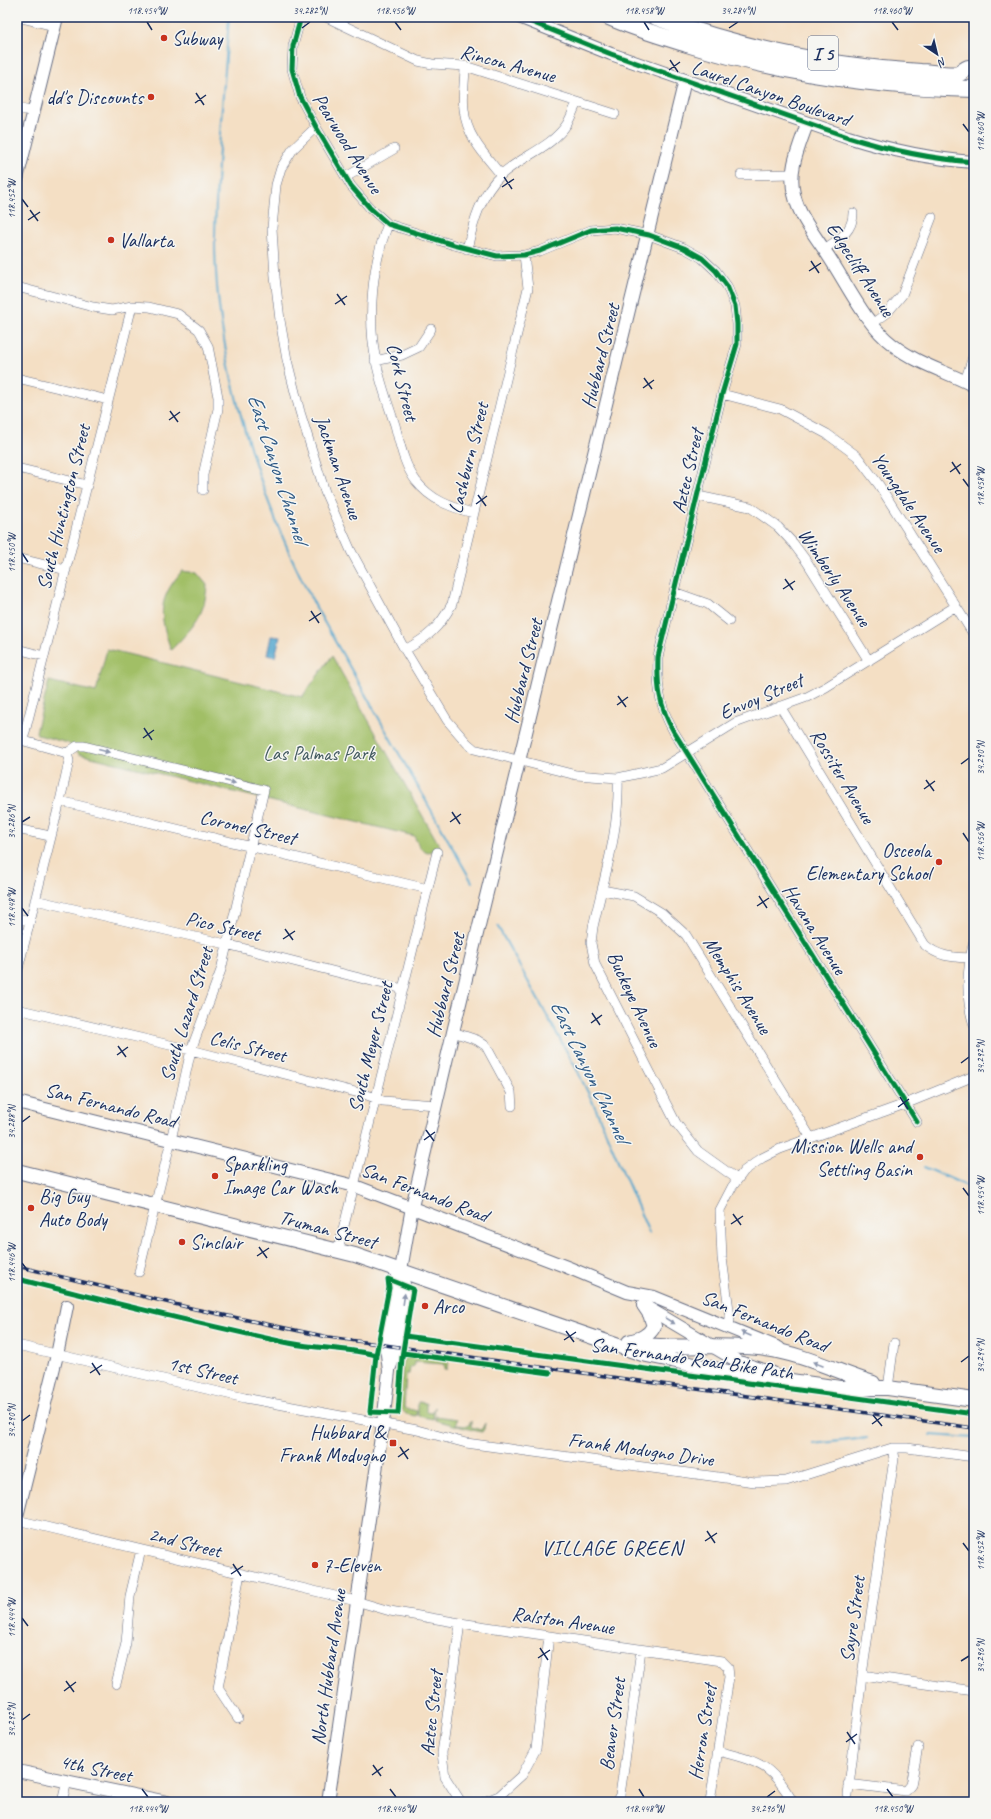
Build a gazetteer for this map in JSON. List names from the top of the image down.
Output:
{
  "streets": {
    "highway": ["I 5"],
    "main road": [
      "Laurel Canyon Boulevard",
      "Edgecliff Avenue",
      "Hubbard Street",
      "San Fernando Road",
      "Truman Street",
      "North Hubbard Avenue",
      "4th Street"
    ],
    "street": [
      "Rincon Avenue",
      "Pearwood Avenue",
      "Cork Street",
      "Lashburn Street",
      "Jackman Avenue",
      "Aztec Street",
      "Youngdale Avenue",
      "South Huntington Street",
      "Wimberly Avenue",
      "Envoy Street",
      "Rossiter Avenue",
      "Coronel Street",
      "Pico Street",
      "Havana Avenue",
      "Memphis Avenue",
      "Buckeye Avenue",
      "South Lazard Street",
      "Celis Street",
      "South Meyer Street",
      "1st Street",
      "Frank Modugno Drive",
      "2nd Street",
      "Sayre Street",
      "Ralston Avenue",
      "Beaver Street",
      "Herron Street"
    ],
    "cycle path": ["San Fernando Road Bike Path"]
  },
  "crossings": [
    ["Laurel Canyon Boulevard", "Edgecliff Avenue"],
    ["Laurel Canyon Boulevard", "Hubbard Street"],
    ["Pearwood Avenue", "Hubbard Street"],
    ["Pearwood Avenue", "Cork Street"],
    ["Pearwood Avenue", "Lashburn Street"],
    ["Pearwood Avenue", "Jackman Avenue"],
    ["Pearwood Avenue", "Aztec Street"],
    ["Hubbard Street", "Jackman Avenue"],
    ["Hubbard Street", "Aztec Street"],
    ["Hubbard Street", "Envoy Street"],
    ["Hubbard Street", "Celis Street"],
    ["Hubbard Street", "San Fernando Road"],
    ["Hubbard Street", "Truman Street"],
    ["Hubbard Street", "North Hubbard Avenue"],
    ["Cork Street", "Lashburn Street"],
    ["Lashburn Street", "Jackman Avenue"],
    ["Jackman Avenue", "Envoy Street"],
    ["Aztec Street", "Youngdale Avenue"],
    ["Aztec Street", "Wimberly Avenue"],
    ["Aztec Street", "Envoy Street"],
    ["Aztec Street", "Havana Avenue"],
    ["Aztec Street", "Ralston Avenue"],
    ["Youngdale Avenue", "Envoy Street"],
    ["Wimberly Avenue", "Envoy Street"],
    ["Envoy Street", "Rossiter Avenue"],
    ["Envoy Street", "Havana Avenue"],
    ["Envoy Street", "Buckeye Avenue"],
    ["Coronel Street", "South Lazard Street"],
    ["Coronel Street", "South Meyer Street"],
    ["Pico Street", "South Lazard Street"],
    ["Pico Street", "South Meyer Street"],
    ["Memphis Avenue", "Buckeye Avenue"],
    ["South Lazard Street", "Celis Street"],
    ["South Lazard Street", "San Fernando Road"],
    ["South Lazard Street", "Truman Street"],
    ["Celis Street", "South Meyer Street"],
    ["South Meyer Street", "San Fernando Road"],
    ["South Meyer Street", "Truman Street"],
    ["San Fernando Road", "Truman Street"],
    ["1st Street", "Frank Modugno Drive"],
    ["1st Street", "North Hubbard Avenue"],
    ["Frank Modugno Drive", "Sayre Street"],
    ["Frank Modugno Drive", "North Hubbard Avenue"],
    ["2nd Street", "Ralston Avenue"],
    ["2nd Street", "North Hubbard Avenue"],
    ["Ralston Avenue", "Beaver Street"],
    ["Ralston Avenue", "Herron Street"]
  ],
  "districts": ["VILLAGE GREEN"],
  "water": ["East Canyon Channel"],
  "parks": ["Las Palmas Park"],
  "places": {
    "other": [
      "Subway",
      "dd's Discounts",
      "Vallarta",
      "Osceola Elementary School",
      "Mission Wells and Settling Basin",
      "Sparkling Image Car Wash",
      "Big Guy Auto Body",
      "Sinclair",
      "Arco",
      "7-Eleven"
    ],
    "transit": ["Hubbard & Frank Modugno"]
  },
  "north": "bottom right",
  "coordinates": [
    "118.454°W",
    "34.282°N",
    "118.456°W",
    "118.458°W",
    "34.284°N",
    "118.460°W",
    "118.452°W",
    "118.450°W",
    "34.290°N",
    "34.286°N",
    "118.448°W",
    "34.292°N",
    "34.288°N",
    "118.446°W",
    "34.294°N",
    "118.444°W",
    "34.296°N"
  ]
}
